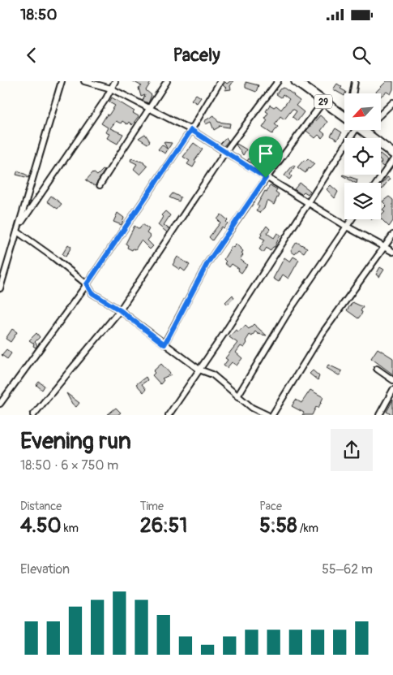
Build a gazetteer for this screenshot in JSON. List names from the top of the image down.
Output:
{
  "streets": {
    "main road": ["29"]
  },
  "north": "bottom left",
  "page": {
    "status": "18:50",
    "header": "Pacely",
    "heading": ["Evening run", "18:50 · 6 × 750 m"],
    "stats": [
      ["Distance", "4.50 km"],
      ["Time", "26:51"],
      ["Pace", "5:58 /km"]
    ],
    "chart": ["Elevation", "55–62 m"]
  }
}
